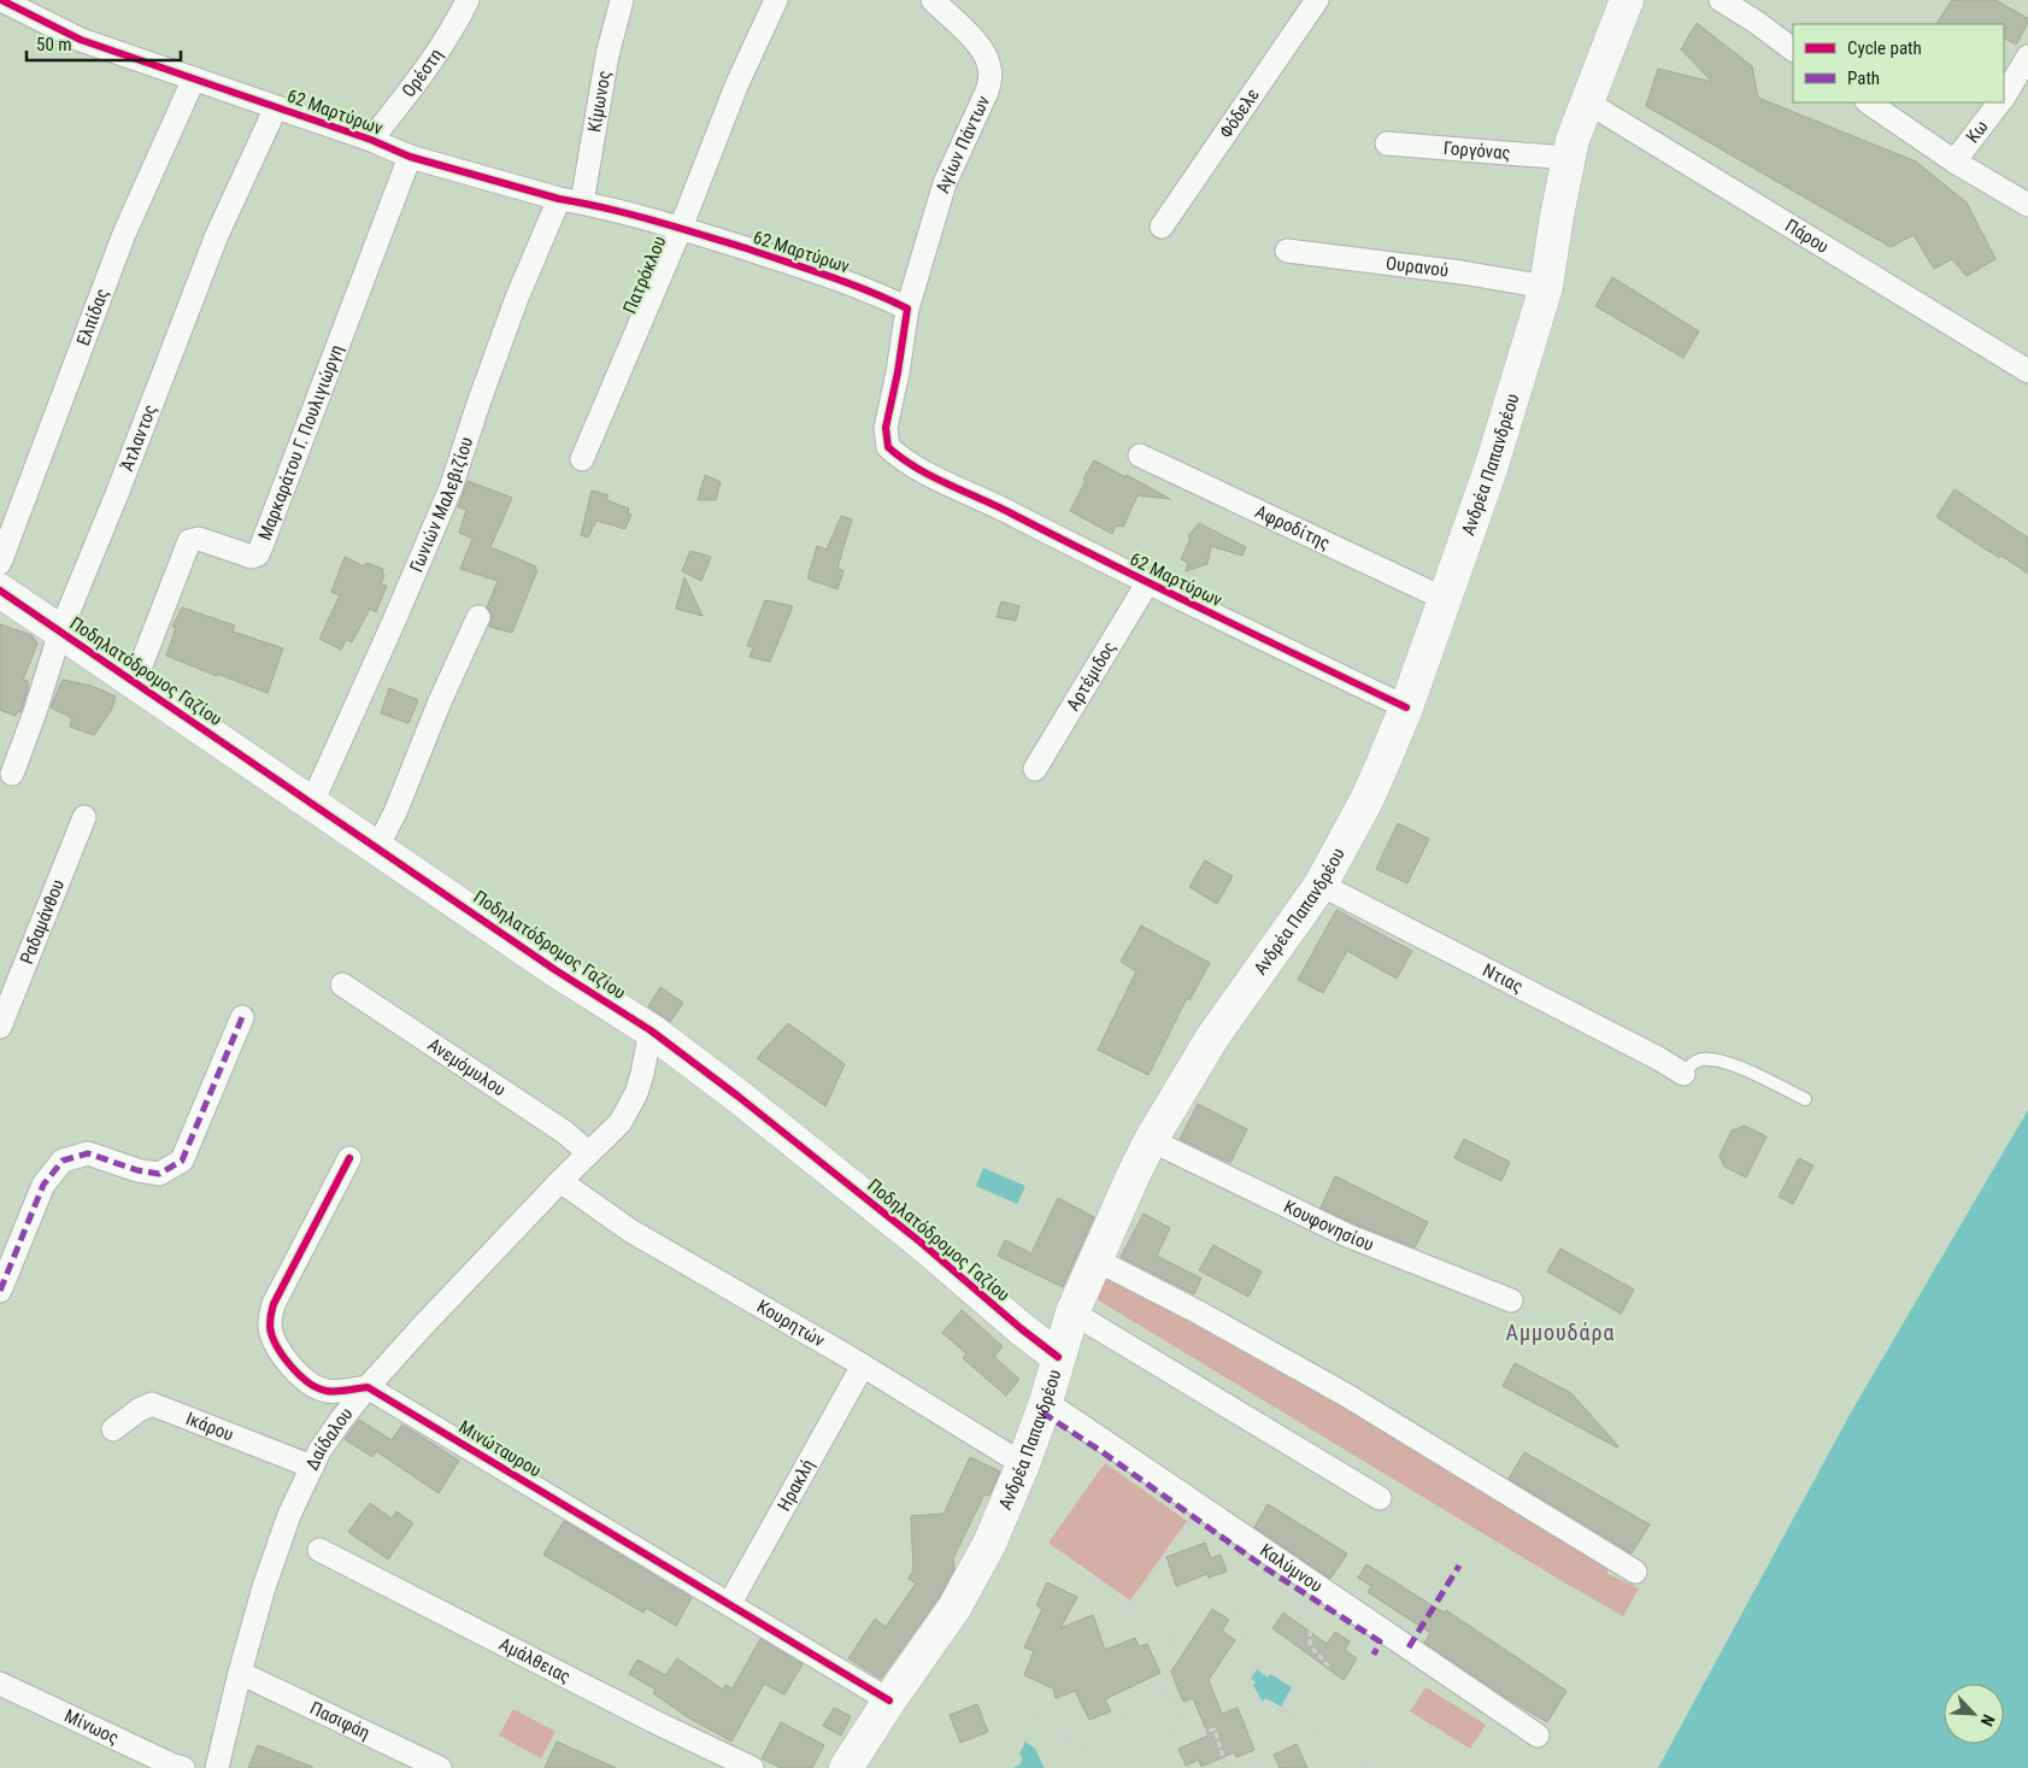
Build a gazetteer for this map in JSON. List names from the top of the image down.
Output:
{
  "streets": {
    "main road": ["Ανδρέα Παπανδρέου", "Ποδηλατόδρομος Γαζίου"],
    "street": [
      "Ορέστη",
      "Κίμωνος",
      "62 Μαρτύρων",
      "Φόδελε",
      "Κω",
      "Αγίων Πάντων",
      "Γοργόνας",
      "Πάρου",
      "Ουρανού",
      "Πατρόκλου",
      "Ελπίδας",
      "Άτλαντος",
      "Μαρκαράτου Γ. Πουλιγιώργη",
      "Γωνιών Μαλεβιζίου",
      "Αφροδίτης",
      "Αρτέμιδος",
      "Ραδαμάνθου",
      "Ντιας",
      "Ανεμόμυλου",
      "Κουφονησίου",
      "Κουρητών",
      "Ικάρου",
      "Δαίδαλου",
      "Μινώταυρου",
      "Ηρακλή",
      "Καλύμνου",
      "Αμάλθειας",
      "Πασιφάη",
      "Μίνωος"
    ]
  },
  "crossings": [
    ["Ορέστη", "62 Μαρτύρων"],
    ["Κίμωνος", "62 Μαρτύρων"],
    ["62 Μαρτύρων", "Αγίων Πάντων"],
    ["62 Μαρτύρων", "Πατρόκλου"],
    ["62 Μαρτύρων", "Ελπίδας"],
    ["62 Μαρτύρων", "Άτλαντος"],
    ["62 Μαρτύρων", "Μαρκαράτου Γ. Πουλιγιώργη"],
    ["62 Μαρτύρων", "Ανδρέα Παπανδρέου"],
    ["62 Μαρτύρων", "Γωνιών Μαλεβιζίου"],
    ["62 Μαρτύρων", "Αρτέμιδος"],
    ["Γοργόνας", "Ανδρέα Παπανδρέου"],
    ["Πάρου", "Ανδρέα Παπανδρέου"],
    ["Ουρανού", "Ανδρέα Παπανδρέου"],
    ["Άτλαντος", "Ποδηλατόδρομος Γαζίου"],
    ["Μαρκαράτου Γ. Πουλιγιώργη", "Ποδηλατόδρομος Γαζίου"],
    ["Ανδρέα Παπανδρέου", "Αφροδίτης"],
    ["Ανδρέα Παπανδρέου", "Ποδηλατόδρομος Γαζίου"],
    ["Ανδρέα Παπανδρέου", "Ντιας"],
    ["Ανδρέα Παπανδρέου", "Κουφονησίου"],
    ["Ανδρέα Παπανδρέου", "Κουρητών"],
    ["Ανδρέα Παπανδρέου", "Μινώταυρου"],
    ["Ανδρέα Παπανδρέου", "Καλύμνου"],
    ["Γωνιών Μαλεβιζίου", "Ποδηλατόδρομος Γαζίου"],
    ["Ποδηλατόδρομος Γαζίου", "Δαίδαλου"],
    ["Ανεμόμυλου", "Δαίδαλου"],
    ["Κουρητών", "Δαίδαλου"],
    ["Κουρητών", "Ηρακλή"],
    ["Ικάρου", "Δαίδαλου"],
    ["Δαίδαλου", "Μινώταυρου"],
    ["Δαίδαλου", "Πασιφάη"],
    ["Μινώταυρου", "Ηρακλή"]
  ],
  "districts": ["Αμμουδάρα"],
  "legend": ["Cycle path", "Path"],
  "scale_bar": "50 m",
  "north": "bottom right"
}
